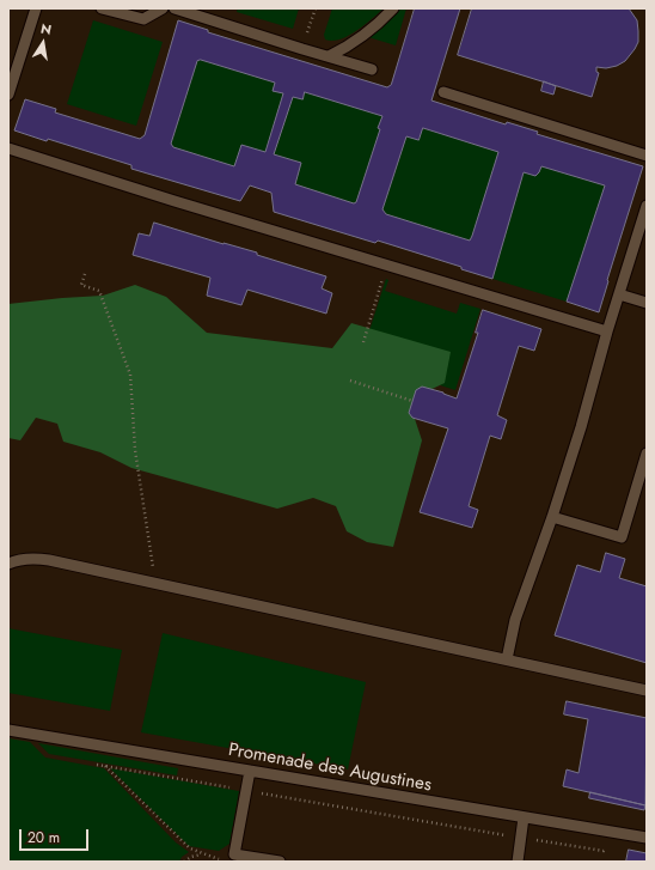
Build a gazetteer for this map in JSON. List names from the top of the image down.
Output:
{
  "streets": {
    "lane": ["Promenade des Augustines"]
  },
  "scale_bar": "20 m",
  "north": "top"
}
